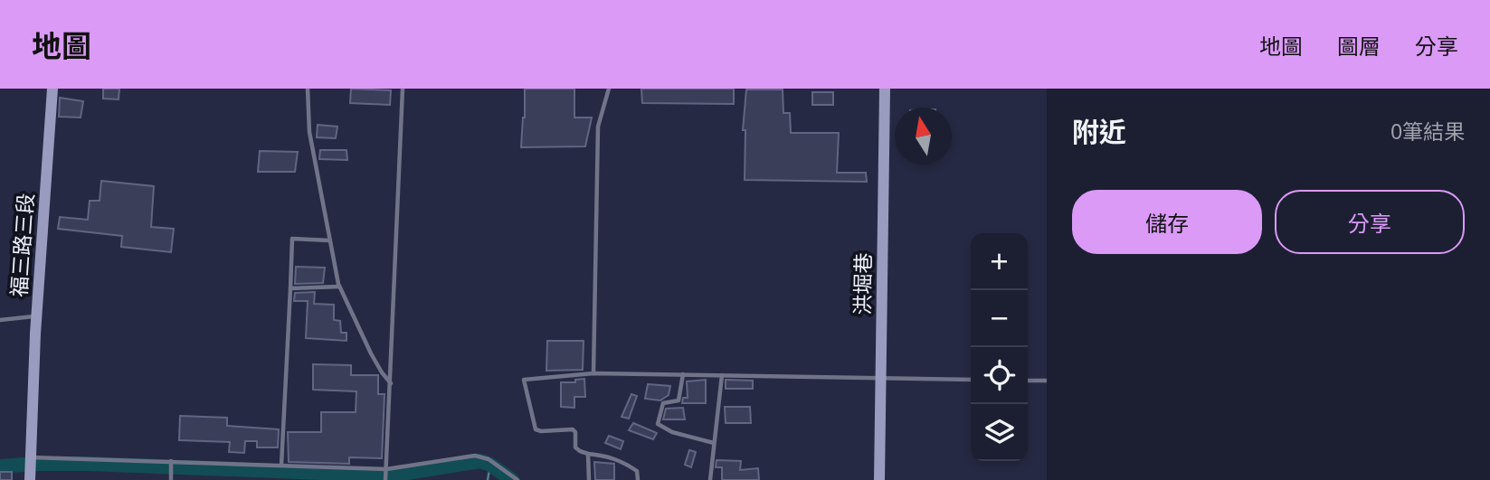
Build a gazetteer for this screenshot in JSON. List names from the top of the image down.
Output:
{
  "streets": {
    "street": ["福三路三段", "洪堀巷"]
  },
  "north": "top",
  "page": {
    "header": "地圖",
    "nav": ["地圖", "圖層", "分享"],
    "heading": ["附近", "0筆結果"],
    "buttons": ["儲存", "分享"],
    "map_buttons": ["+", "−"]
  }
}
